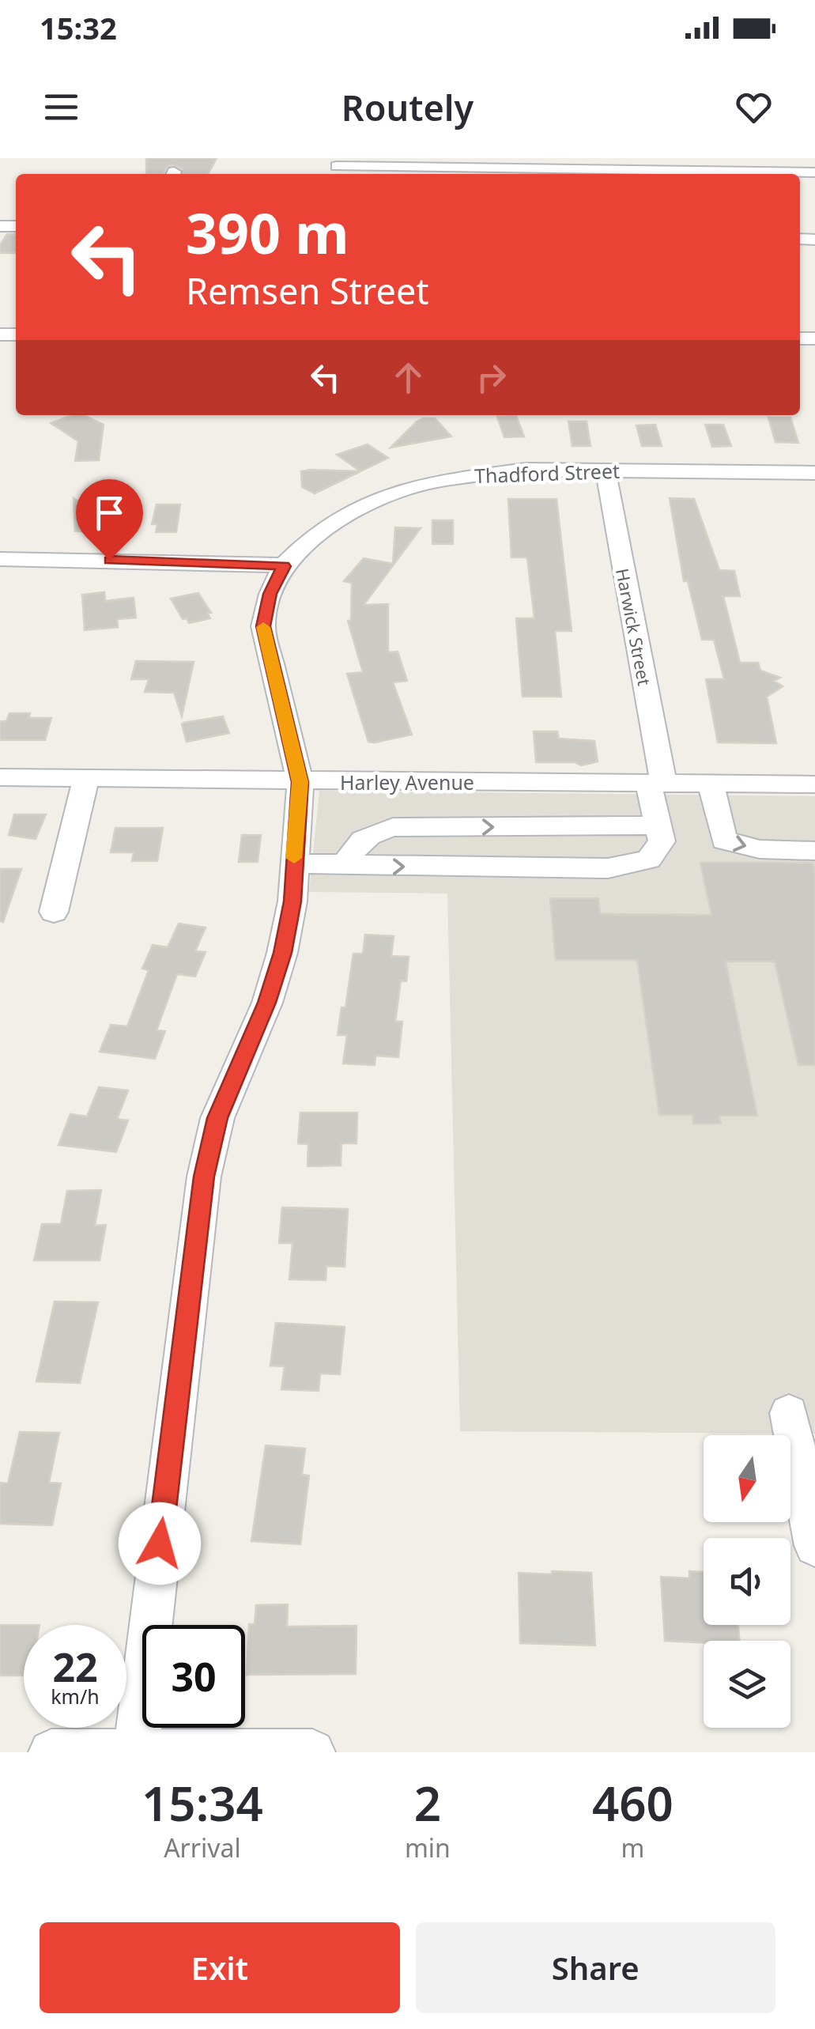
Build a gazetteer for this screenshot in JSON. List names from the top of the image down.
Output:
{
  "streets": {
    "street": ["Thadford Street", "Harwick Street", "Harley Avenue"]
  },
  "crossings": [
    ["Thadford Street", "Harwick Street"],
    ["Thadford Street", "Harley Avenue"],
    ["Harwick Street", "Harley Avenue"]
  ],
  "north": "bottom",
  "page": {
    "status": "15:32",
    "header": "Routely",
    "turn": ["390 m", "Remsen Street"],
    "speed": "22 km/h",
    "limit": "30",
    "eta": [
      "15:34",
      "Arrival",
      "2",
      "min",
      "460",
      "m"
    ],
    "buttons": ["Exit", "Share"]
  }
}
